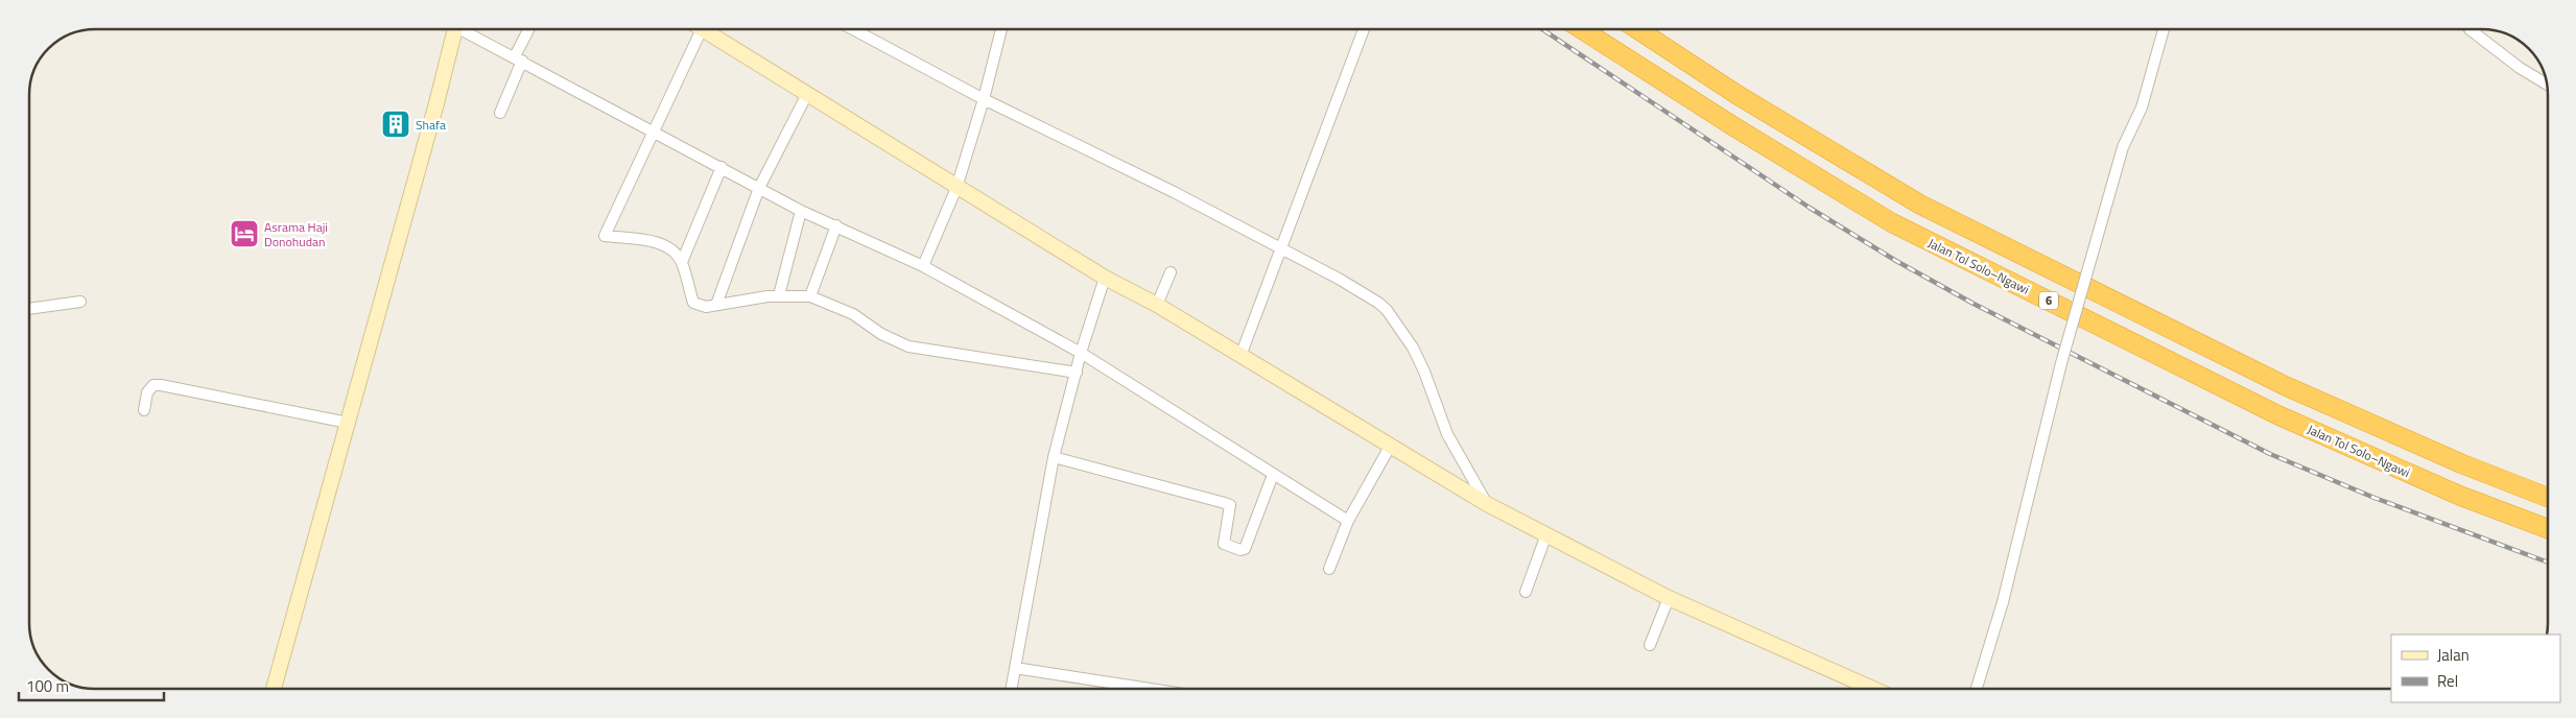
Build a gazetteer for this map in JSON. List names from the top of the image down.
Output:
{
  "streets": {
    "highway": ["Jalan Tol Solo–Ngawi", "6"]
  },
  "places": {
    "building": ["Shafa"],
    "hotel": ["Asrama Haji Donohudan"]
  },
  "legend": ["Jalan", "Rel"],
  "scale_bar": "100 m"
}
